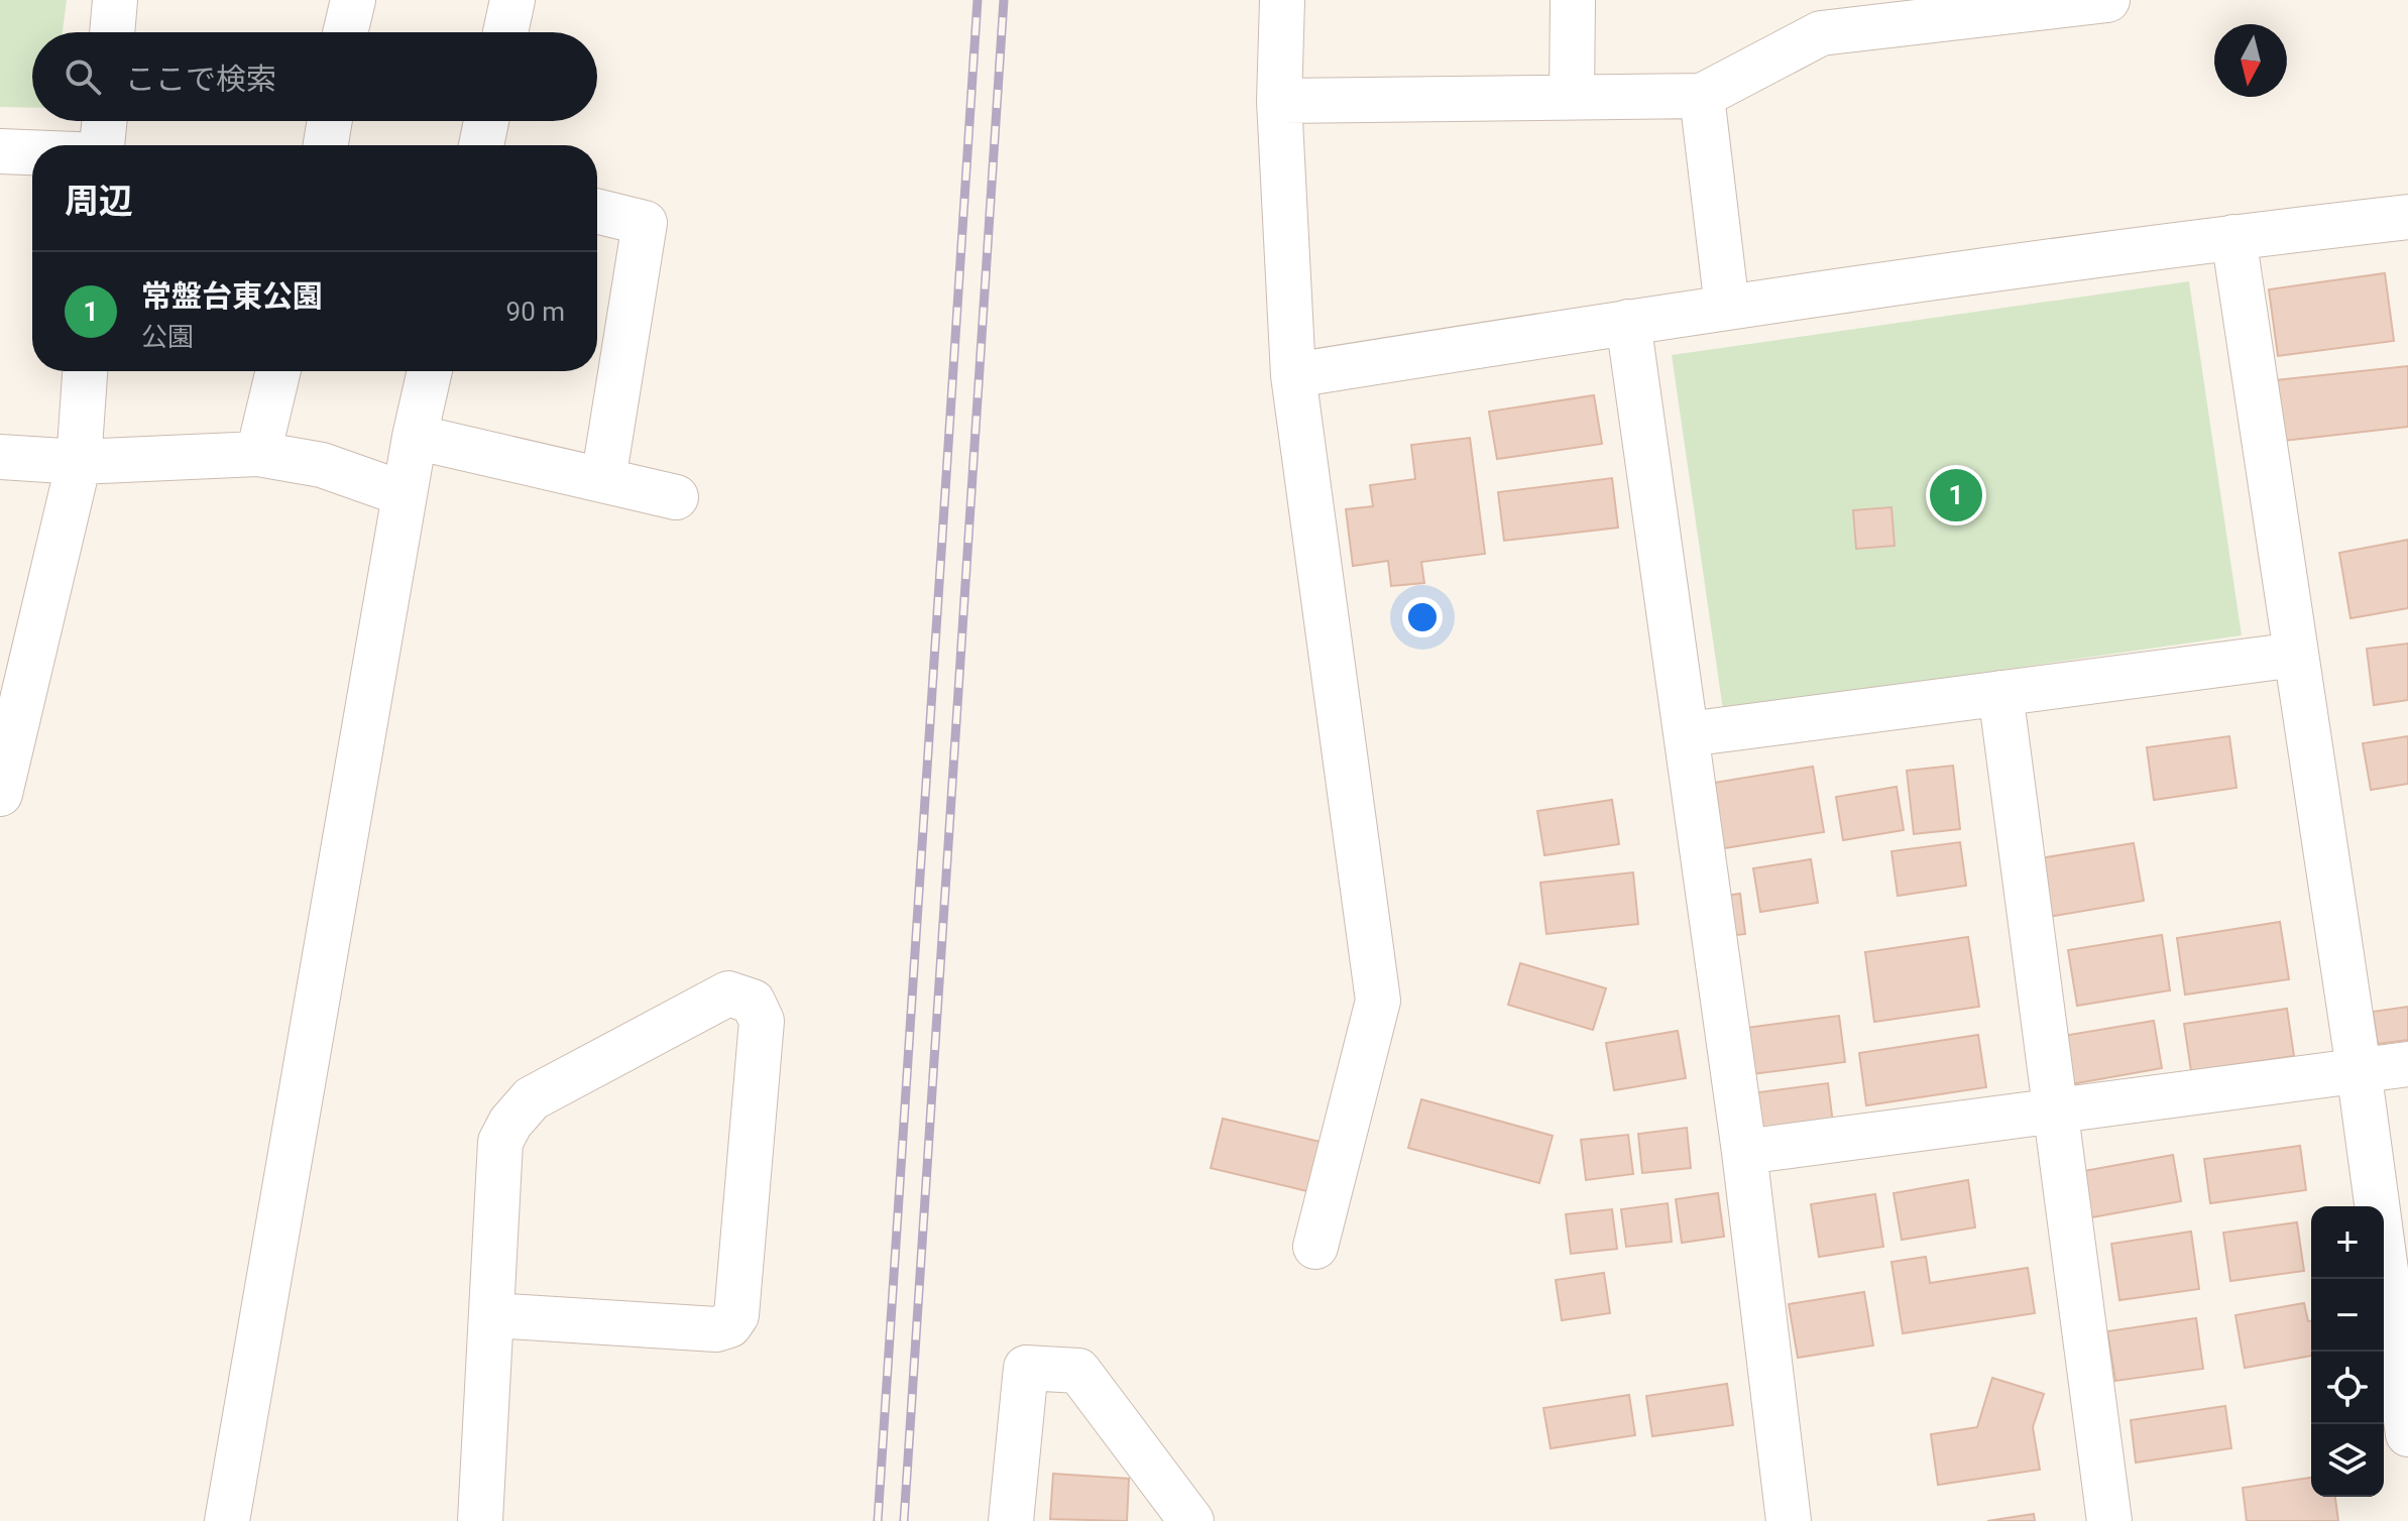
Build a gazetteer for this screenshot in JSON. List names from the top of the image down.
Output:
{
  "north": "bottom",
  "page": {
    "search": "ここで検索",
    "heading": "周辺",
    "list": [
      {
        "mark": "1",
        "name": "常盤台東公園",
        "note": "公園",
        "value": "90 m"
      }
    ],
    "pins": "1",
    "map_buttons": ["+", "−"]
  }
}
